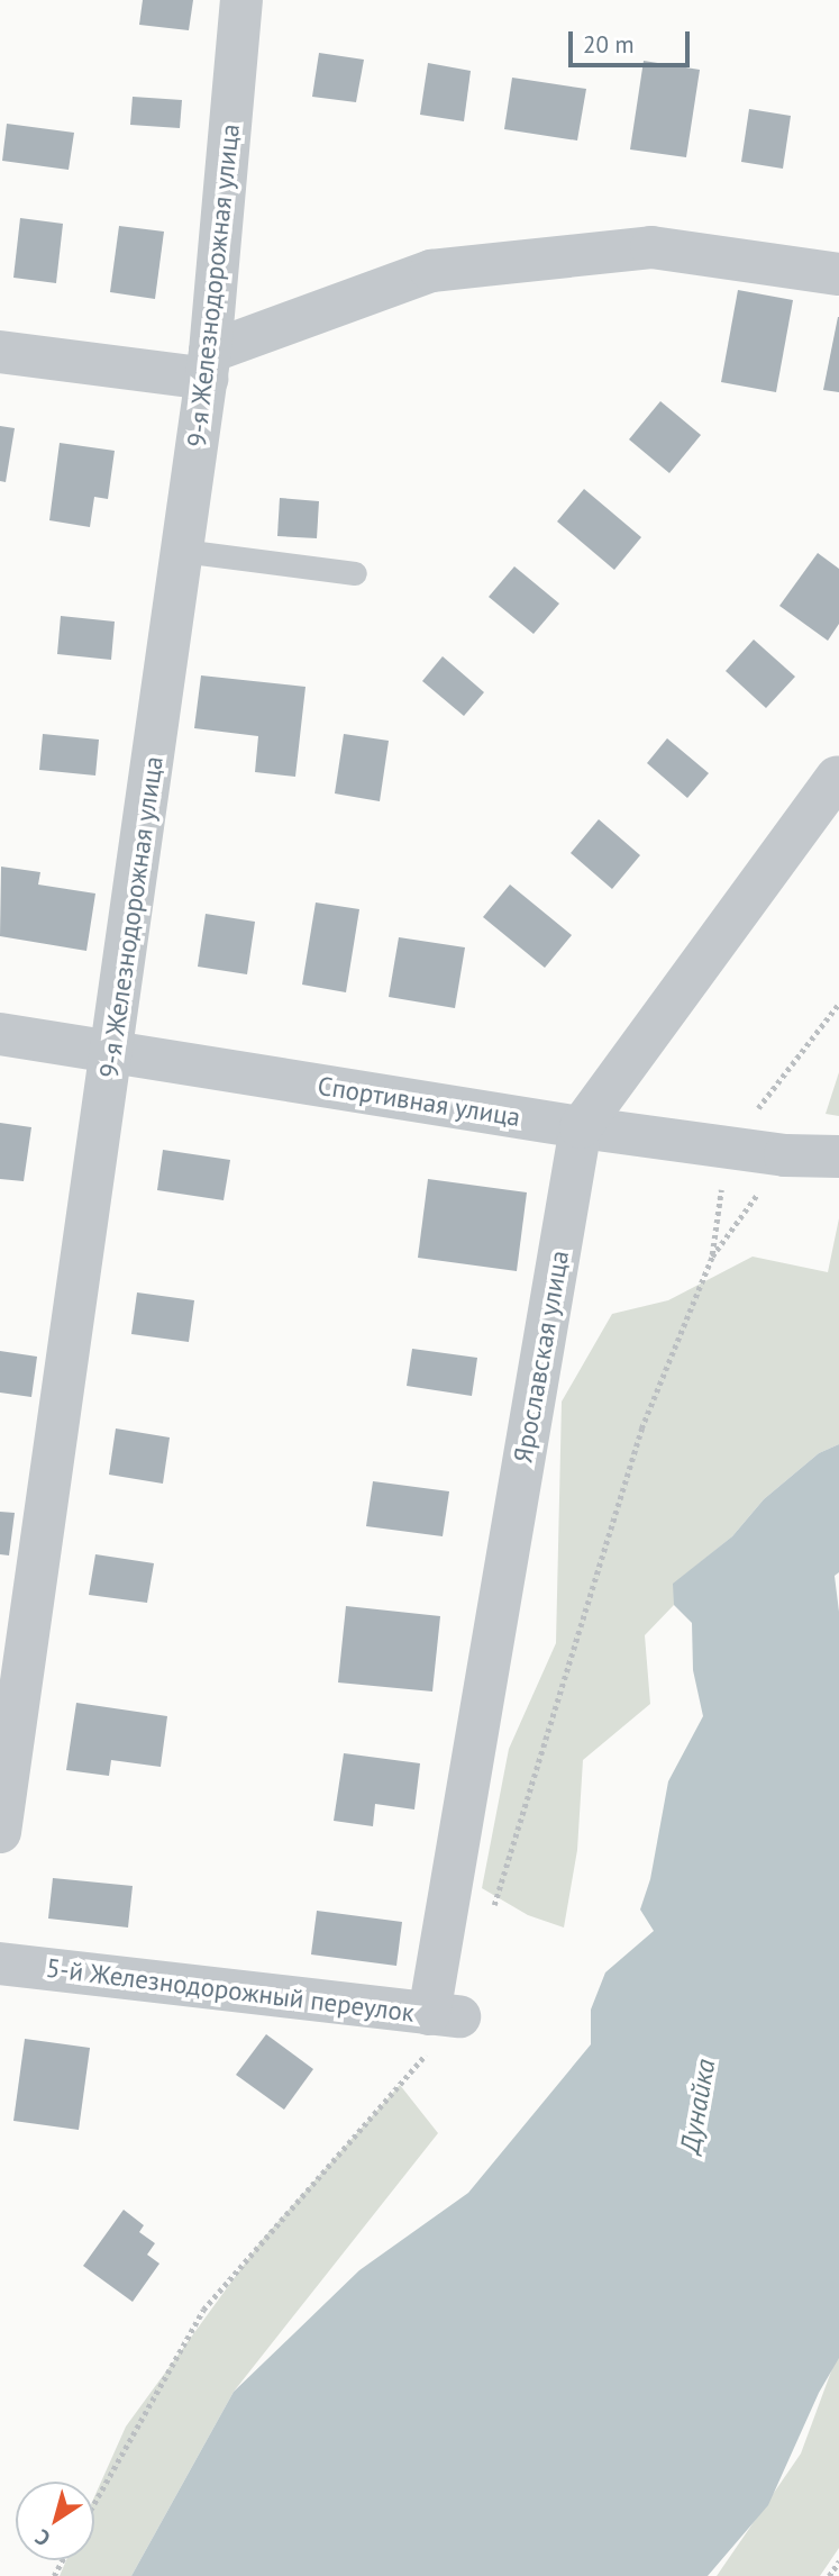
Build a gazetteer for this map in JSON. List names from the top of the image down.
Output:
{
  "streets": {
    "street": [
      "9-я Железнодорожная улица",
      "Спортивная улица",
      "Ярославская улица",
      "5-й Железнодорожный переулок"
    ]
  },
  "crossings": [
    ["9-я Железнодорожная улица", "Спортивная улица"],
    ["Спортивная улица", "Ярославская улица"],
    ["Ярославская улица", "5-й Железнодорожный переулок"]
  ],
  "water": ["Дунайка"],
  "scale_bar": "20 m",
  "north": "bottom left"
}
